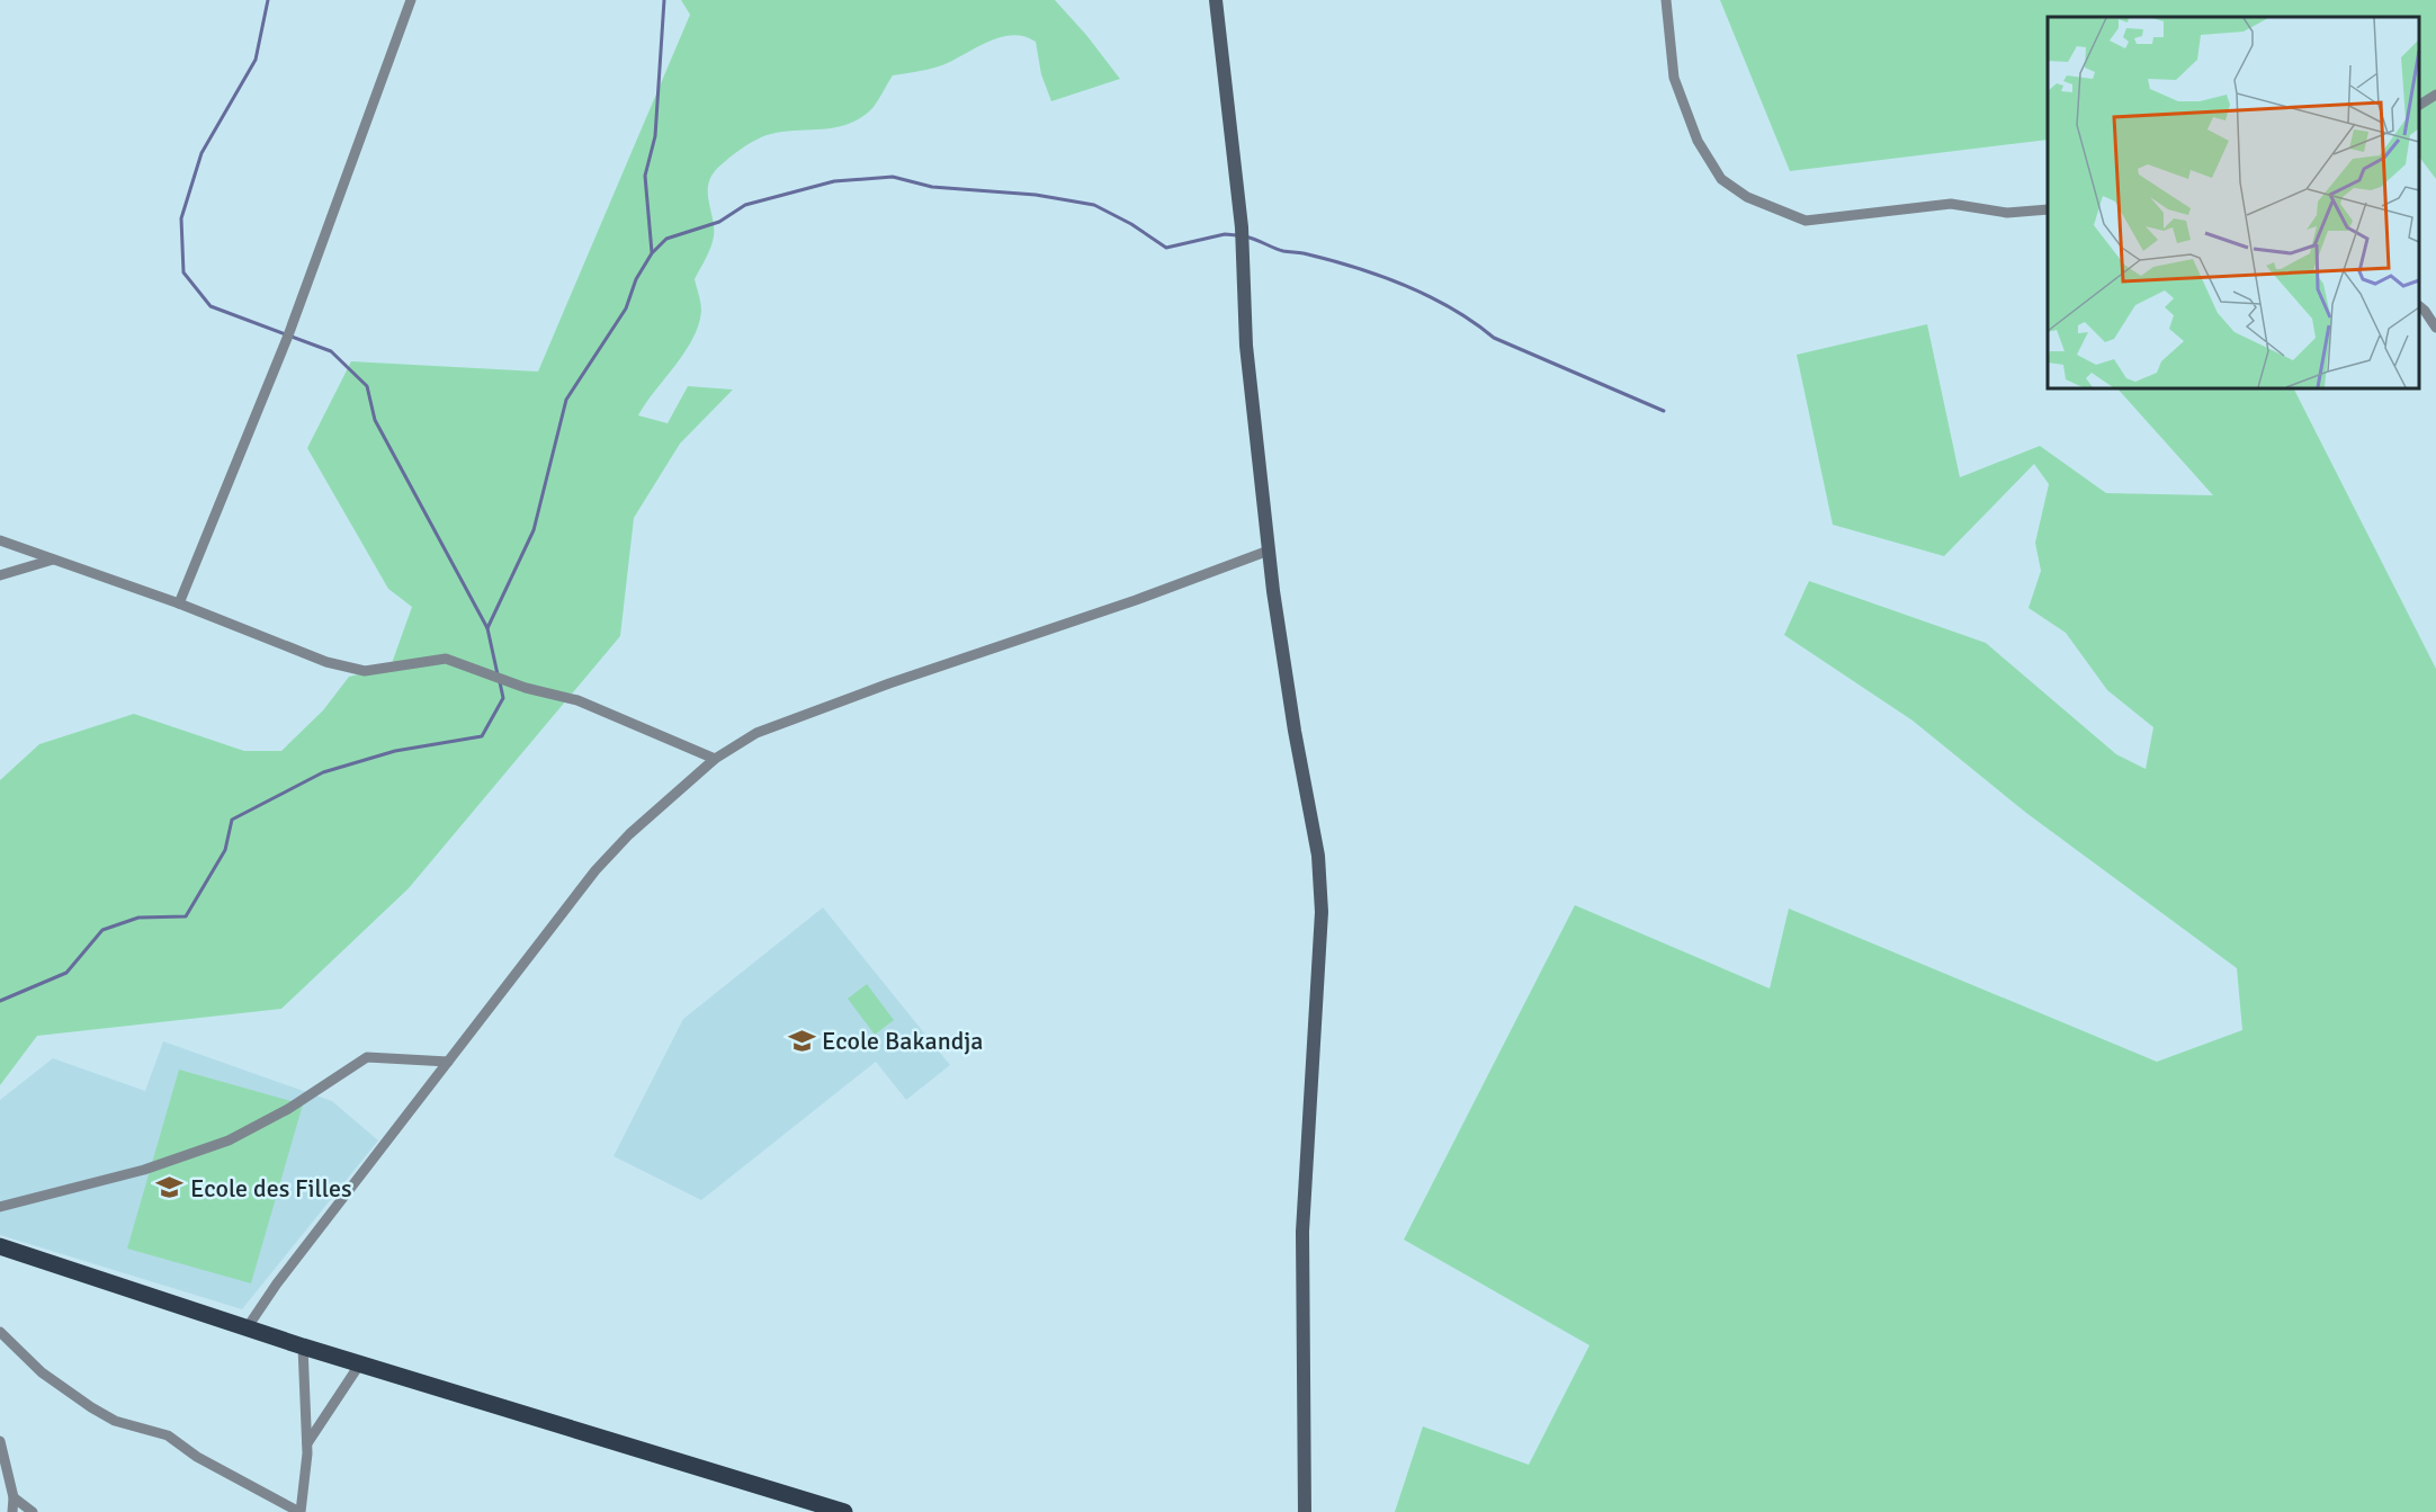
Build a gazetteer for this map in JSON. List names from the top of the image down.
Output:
{
  "places": {
    "school or university": ["Ecole Bakandja", "Ecole des Filles"]
  }
}
